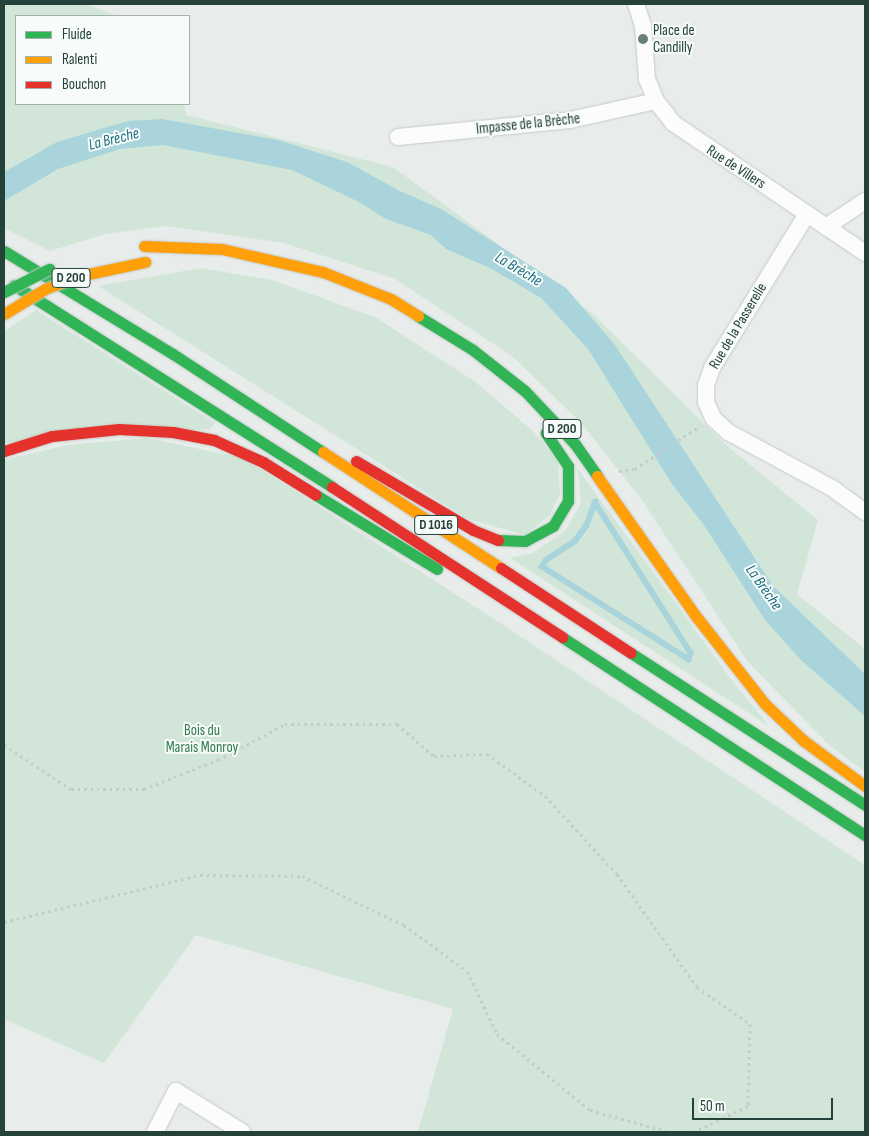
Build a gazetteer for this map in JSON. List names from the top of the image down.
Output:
{
  "streets": {
    "main road": ["D 200", "D 1016"],
    "street": ["Impasse de la Brèche", "Rue de Villers", "Rue de la Passerelle"]
  },
  "crossings": [
    ["Impasse de la Brèche", "Rue de Villers"],
    ["Rue de Villers", "Rue de la Passerelle"],
    ["D 200", "D 1016"]
  ],
  "water": ["La Brèche"],
  "parks": ["Bois du Marais Monroy"],
  "places": ["Place de Candilly"],
  "legend": ["Fluide", "Ralenti", "Bouchon"],
  "scale_bar": "50 m"
}
